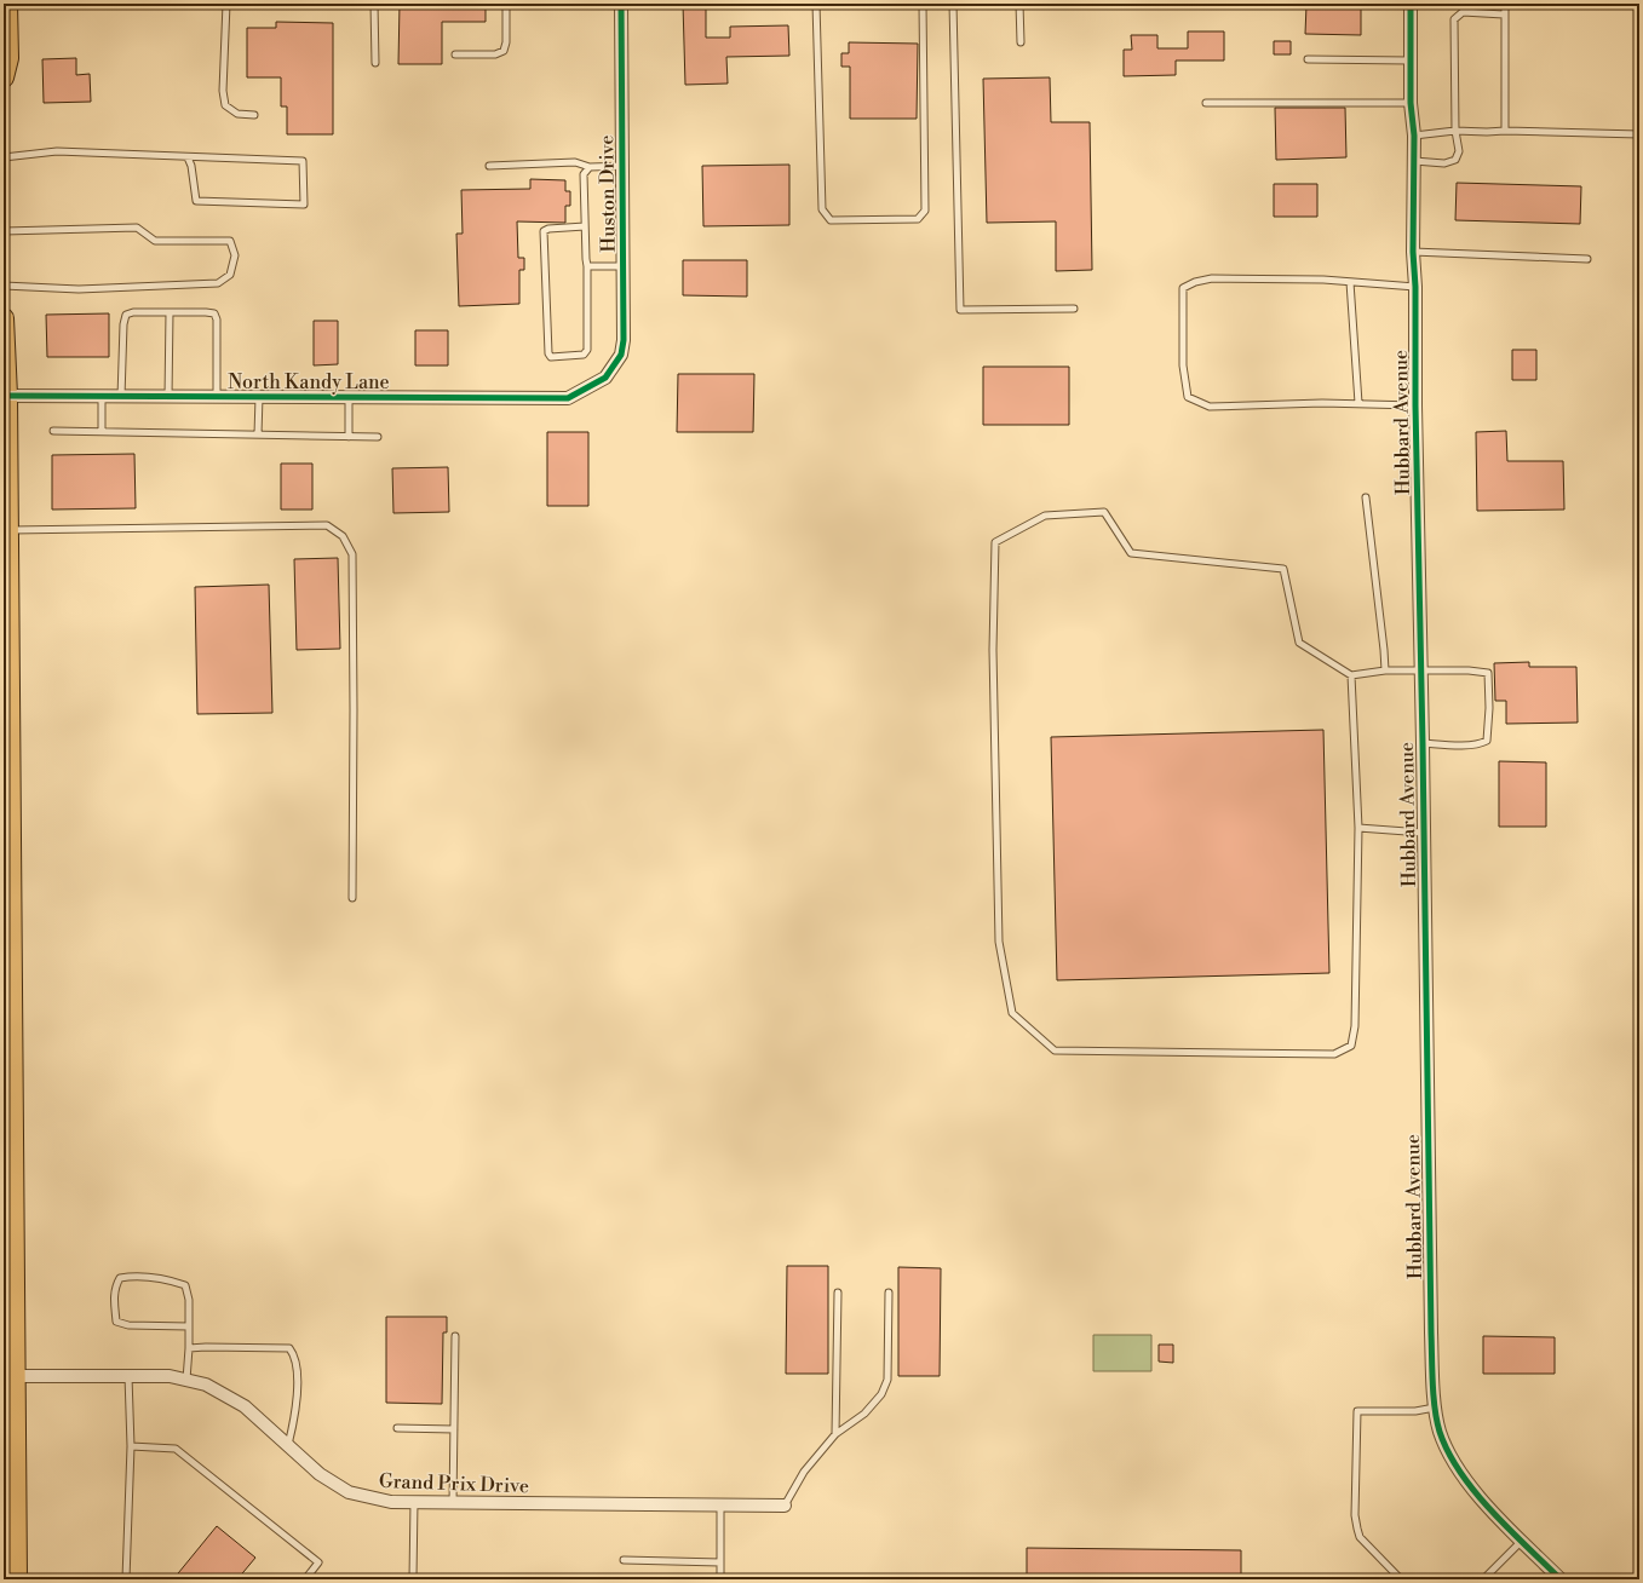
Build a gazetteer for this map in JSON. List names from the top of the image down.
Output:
{
  "streets": {
    "street": [
      "Huston Drive",
      "North Kandy Lane",
      "Hubbard Avenue",
      "Grand Prix Drive"
    ]
  },
  "crossings": [
    ["Huston Drive", "North Kandy Lane"]
  ]
}
